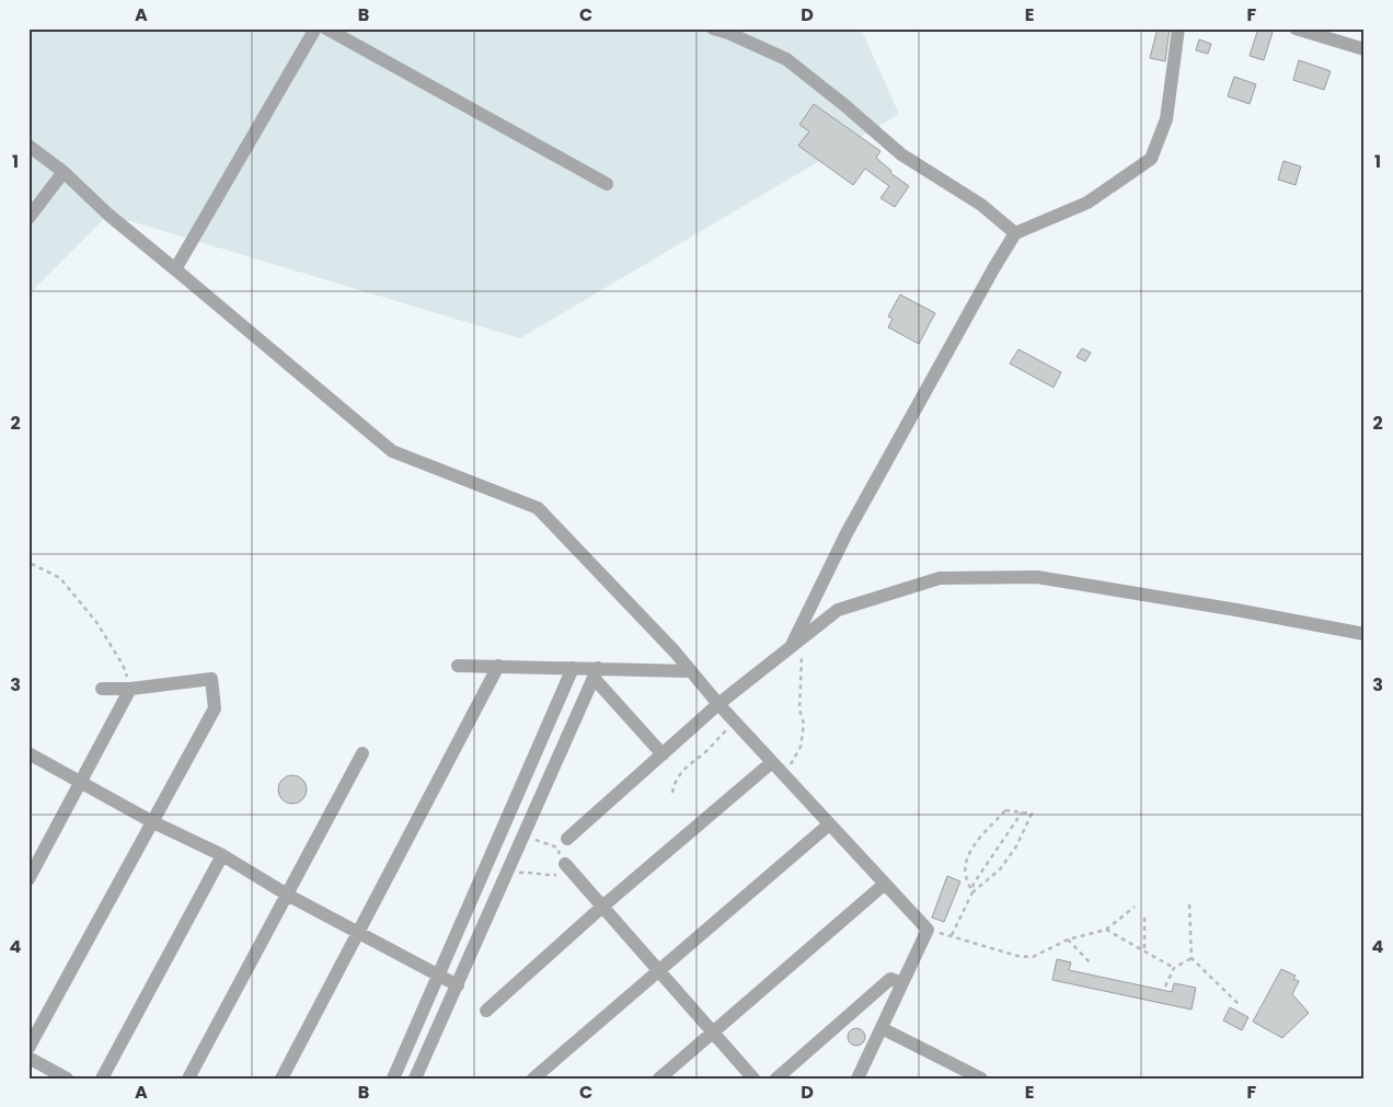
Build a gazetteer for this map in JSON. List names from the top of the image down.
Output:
{
  "grid": {
    "columns": [
      "A",
      "B",
      "C",
      "D",
      "E",
      "F"
    ],
    "rows": [
      "1",
      "2",
      "3",
      "4"
    ]
  }
}
